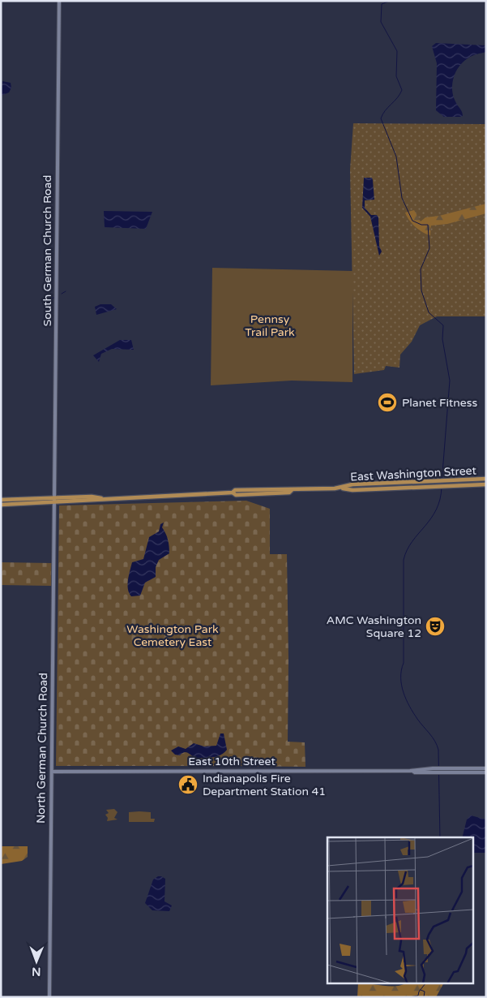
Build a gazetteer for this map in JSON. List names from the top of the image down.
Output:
{
  "streets": {
    "main road": [
      "South German Church Road",
      "East Washington Street",
      "North German Church Road",
      "East 10th Street"
    ]
  },
  "crossings": [
    ["South German Church Road", "East Washington Street"],
    ["South German Church Road", "North German Church Road"],
    ["East Washington Street", "North German Church Road"],
    ["North German Church Road", "East 10th Street"]
  ],
  "parks": ["Pennsy Trail Park", "Washington Park Cemetery East"],
  "places": {
    "sports": ["Planet Fitness"],
    "theatre": ["AMC Washington Square 12"],
    "public building": ["Indianapolis Fire Department Station 41"]
  },
  "north": "bottom"
}
